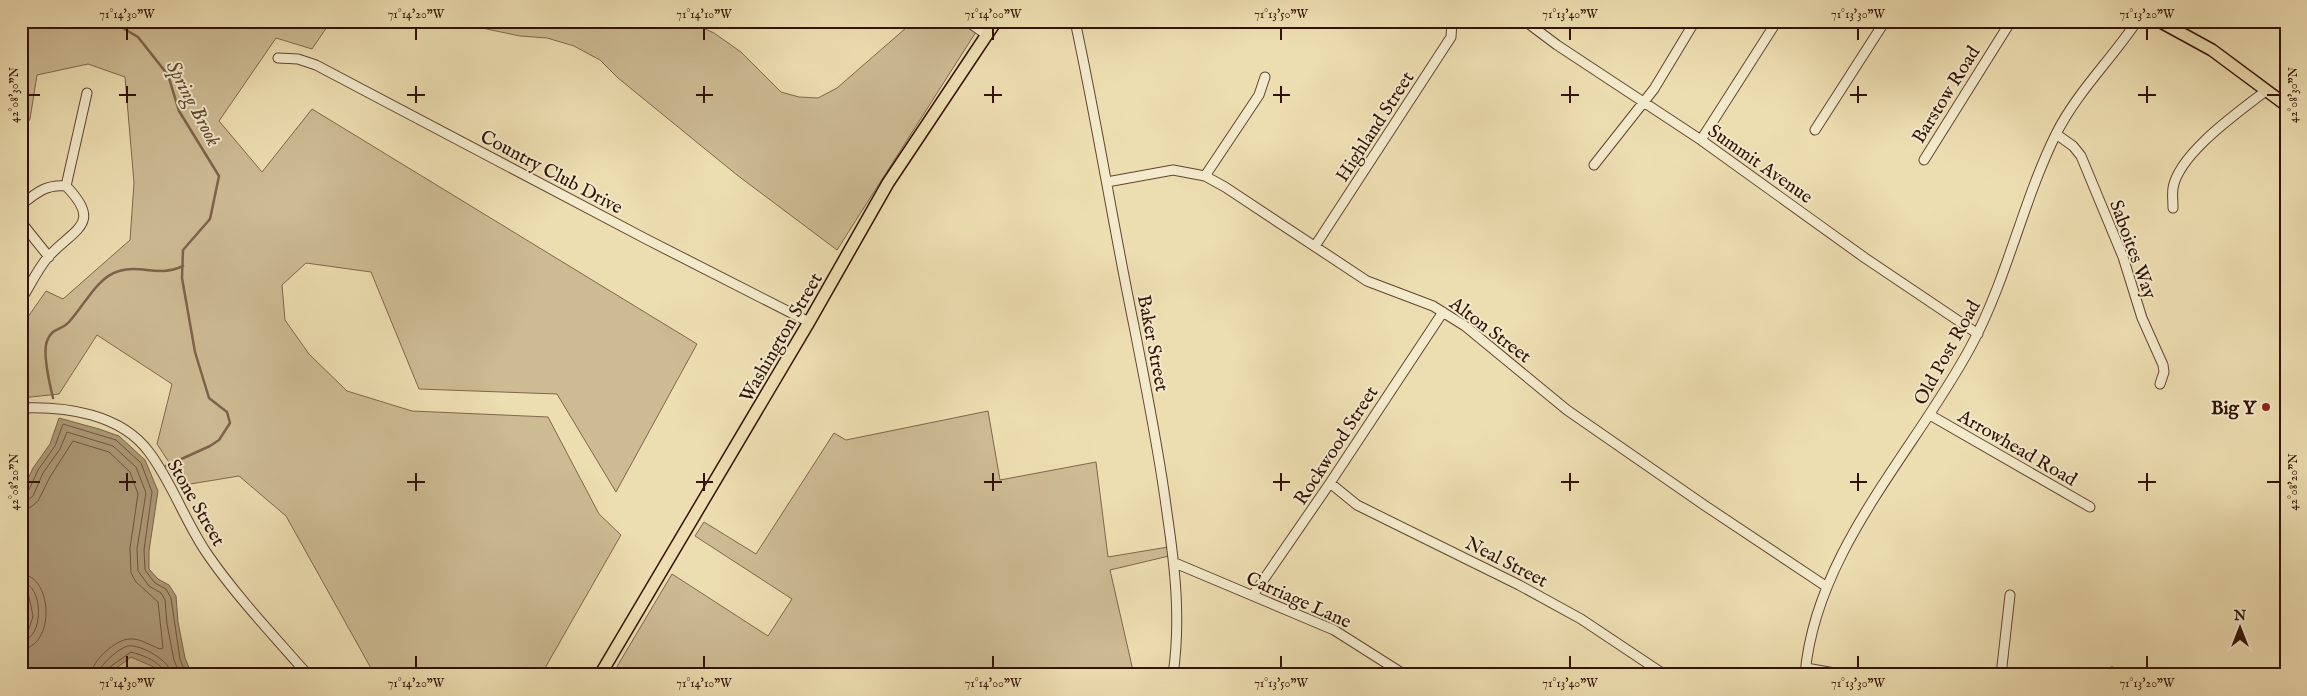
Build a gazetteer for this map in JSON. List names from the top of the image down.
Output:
{
  "streets": {
    "main road": ["Washington Street"],
    "street": [
      "Barstow Road",
      "Highland Street",
      "Summit Avenue",
      "Country Club Drive",
      "Saboites Way",
      "Alton Street",
      "Baker Street",
      "Old Post Road",
      "Rockwood Street",
      "Arrowhead Road",
      "Stone Street",
      "Neal Street",
      "Carriage Lane"
    ]
  },
  "crossings": [
    ["Highland Street", "Alton Street"],
    ["Summit Avenue", "Old Post Road"],
    ["Country Club Drive", "Washington Street"],
    ["Saboites Way", "Old Post Road"],
    ["Alton Street", "Baker Street"],
    ["Alton Street", "Old Post Road"],
    ["Alton Street", "Rockwood Street"],
    ["Baker Street", "Carriage Lane"],
    ["Old Post Road", "Arrowhead Road"],
    ["Rockwood Street", "Neal Street"],
    ["Rockwood Street", "Carriage Lane"]
  ],
  "water": ["Spring Brook"],
  "places": ["Big Y"],
  "north": "top",
  "coordinates": [
    "71°14'30\"W",
    "71°14'20\"W",
    "71°14'10\"W",
    "71°14'00\"W",
    "71°13'50\"W",
    "71°13'40\"W",
    "71°13'30\"W",
    "71°13'20\"W",
    "42°08'30\"N",
    "42°08'20\"N"
  ]
}
